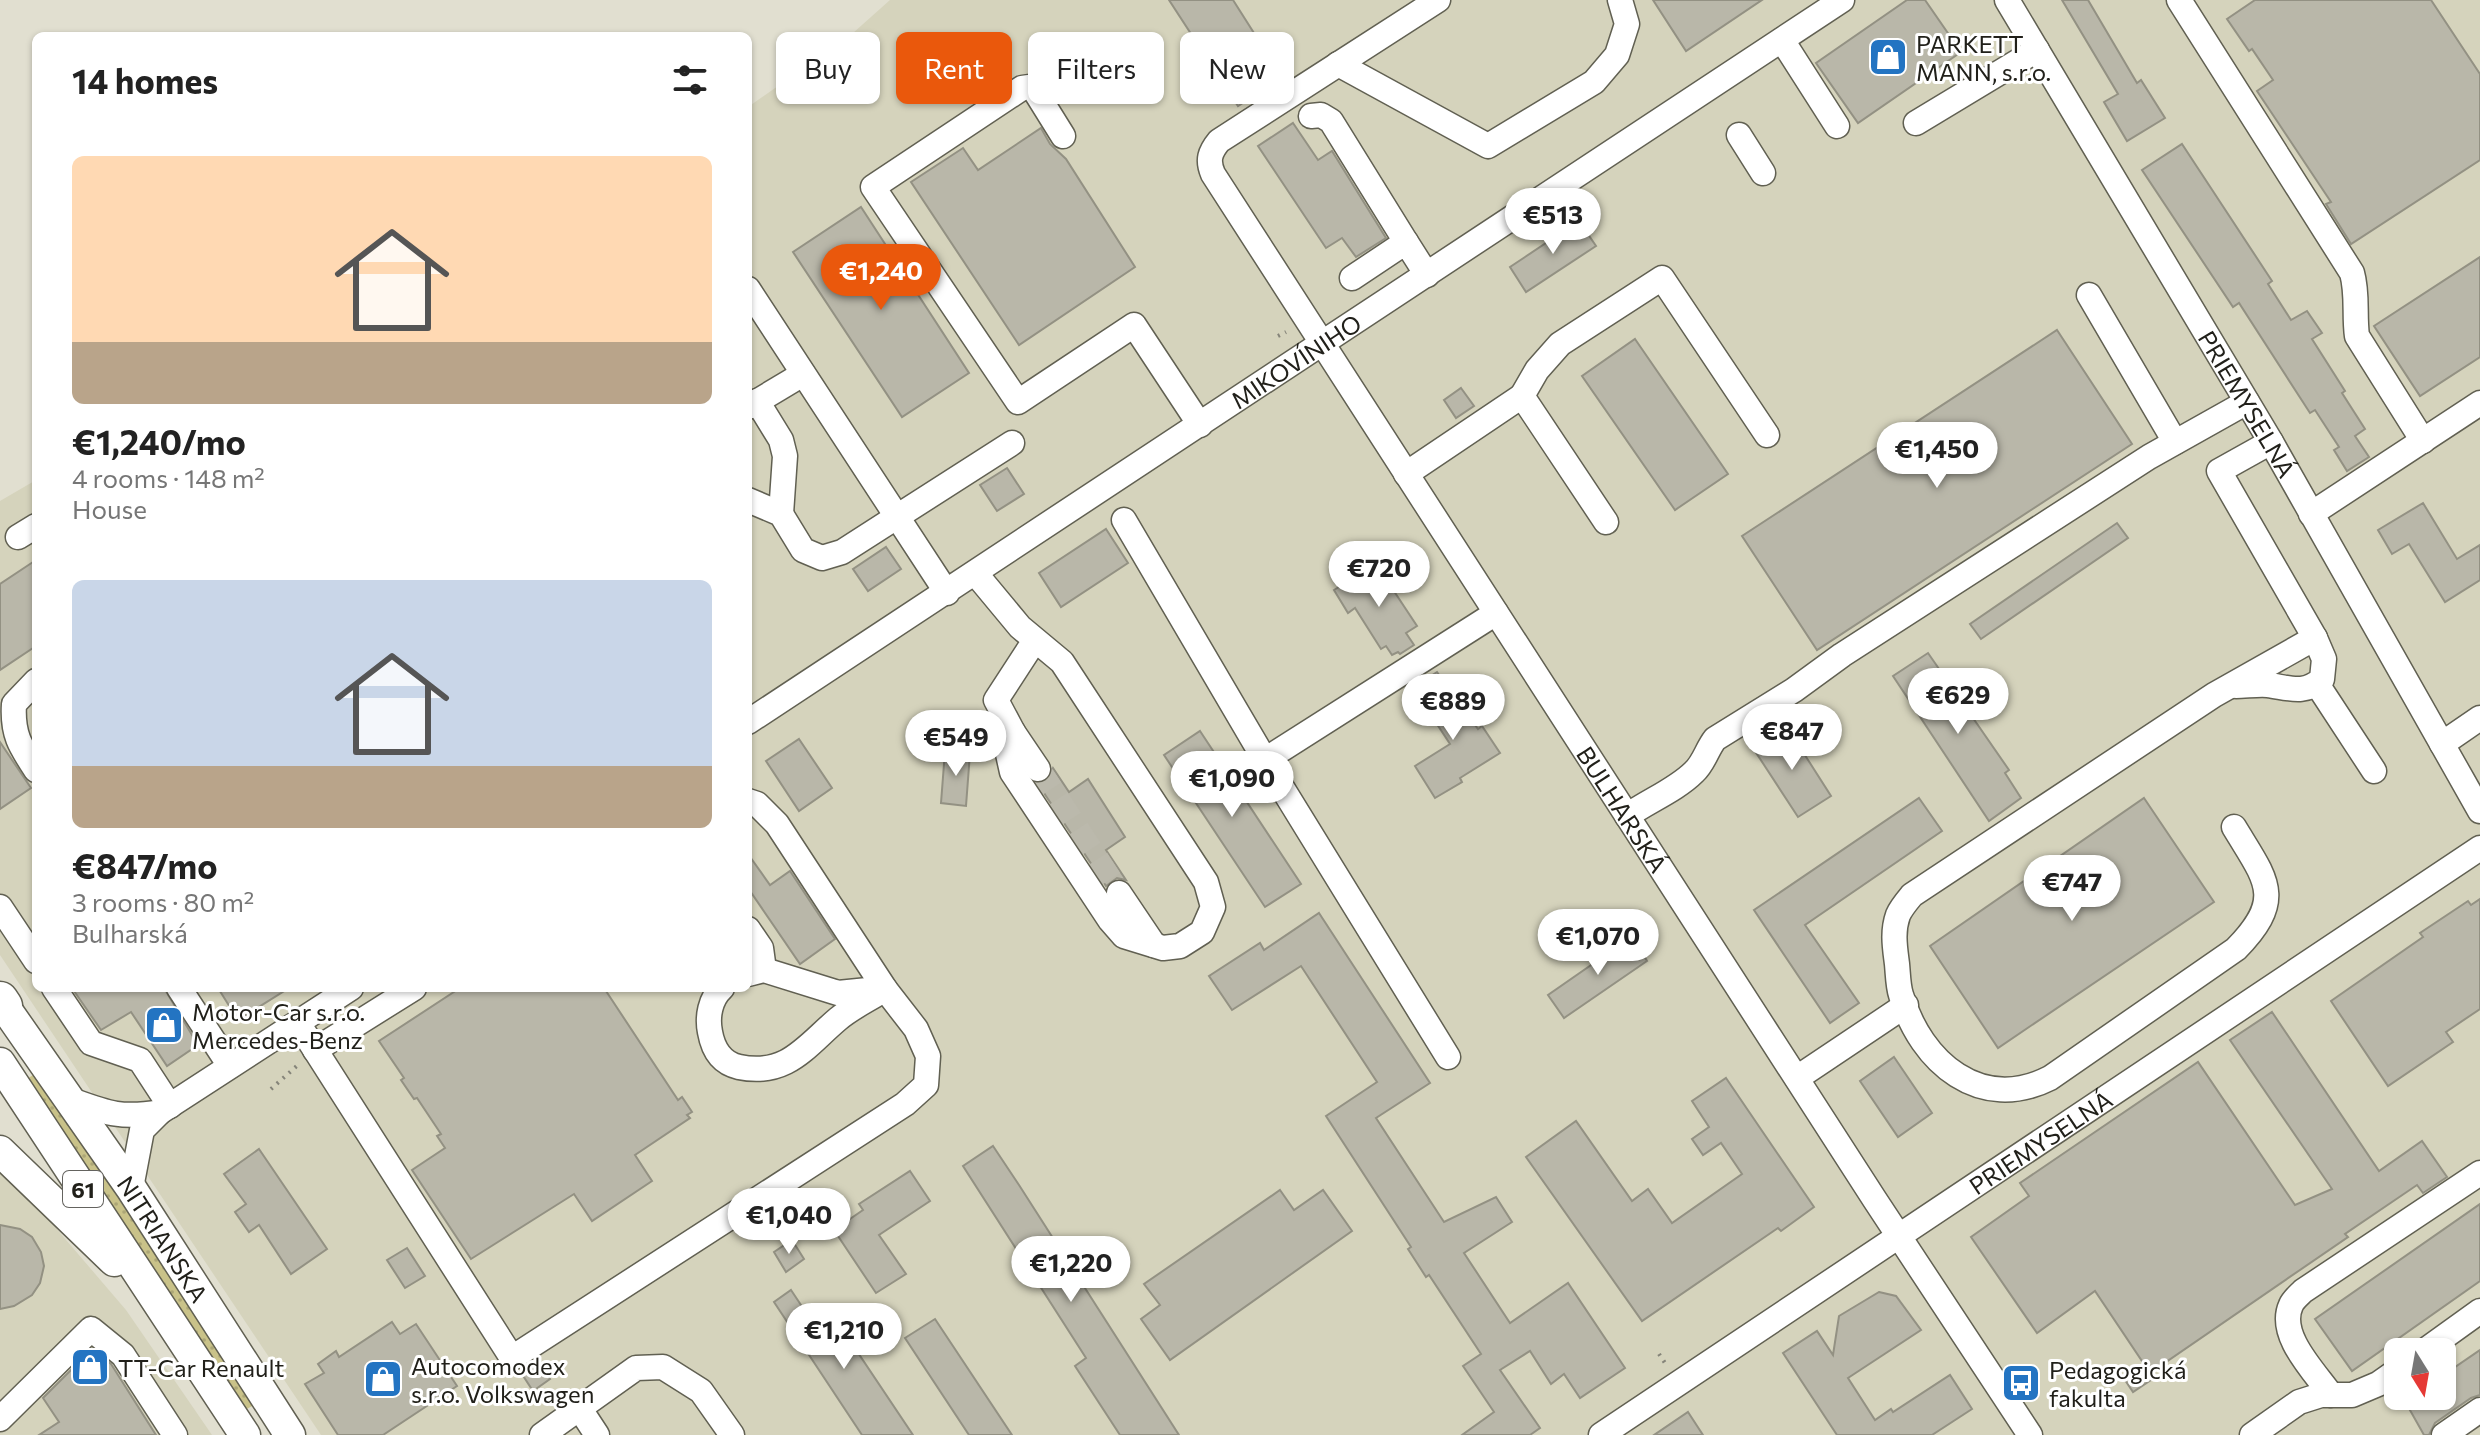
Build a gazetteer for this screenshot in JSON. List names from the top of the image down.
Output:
{
  "streets": {
    "main road": ["61", "NITRIANSKA"],
    "street": ["MIKOVÍNIHO", "PRIEMYSELNÁ", "BULHARSKÁ"]
  },
  "crossings": [
    ["MIKOVÍNIHO", "BULHARSKÁ"],
    ["PRIEMYSELNÁ", "BULHARSKÁ"]
  ],
  "places": {
    "shop": [
      "PARKETT MANN, s.r.o.",
      "Motor-Car s.r.o. Mercedes-Benz",
      "TT-Car Renault",
      "Autocomodex s.r.o. Volkswagen"
    ],
    "bus stop": ["Pedagogická fakulta"]
  },
  "north": "bottom",
  "page": {
    "chip": [
      "Buy",
      "Rent",
      "Filters",
      "New"
    ],
    "heading": "14 homes",
    "list": [
      {
        "name": "€1,240/mo",
        "note": "4 rooms · 148 m² · House"
      },
      {
        "name": "€847/mo",
        "note": "3 rooms · 80 m² · Bulharská"
      }
    ],
    "price": [
      "€513",
      "€1,240",
      "€1,450",
      "€720",
      "€629",
      "€889",
      "€847",
      "€549",
      "€1,090",
      "€747",
      "€1,070",
      "€1,040",
      "€1,220",
      "€1,210"
    ]
  }
}
